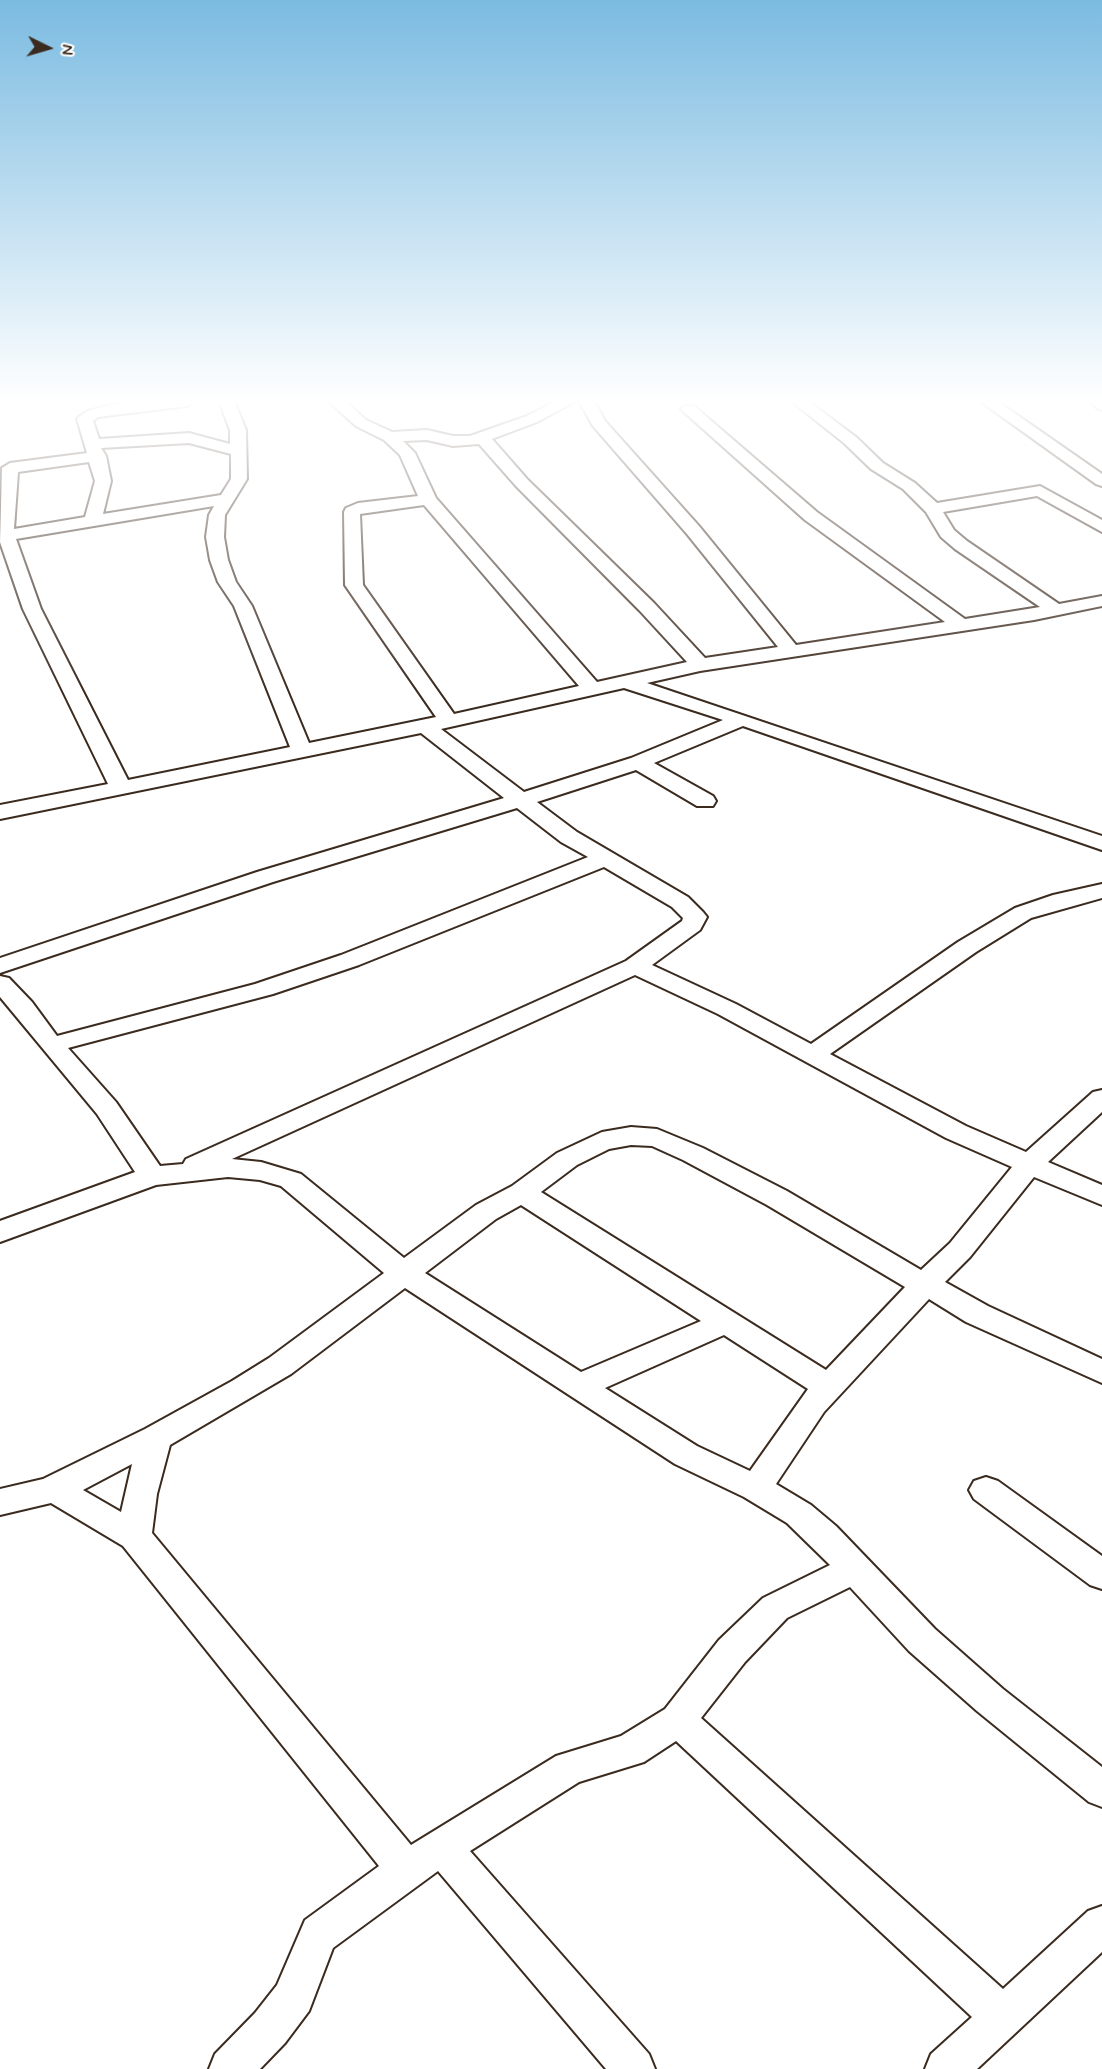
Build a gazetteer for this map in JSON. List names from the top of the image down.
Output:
{
  "north": "right"
}
